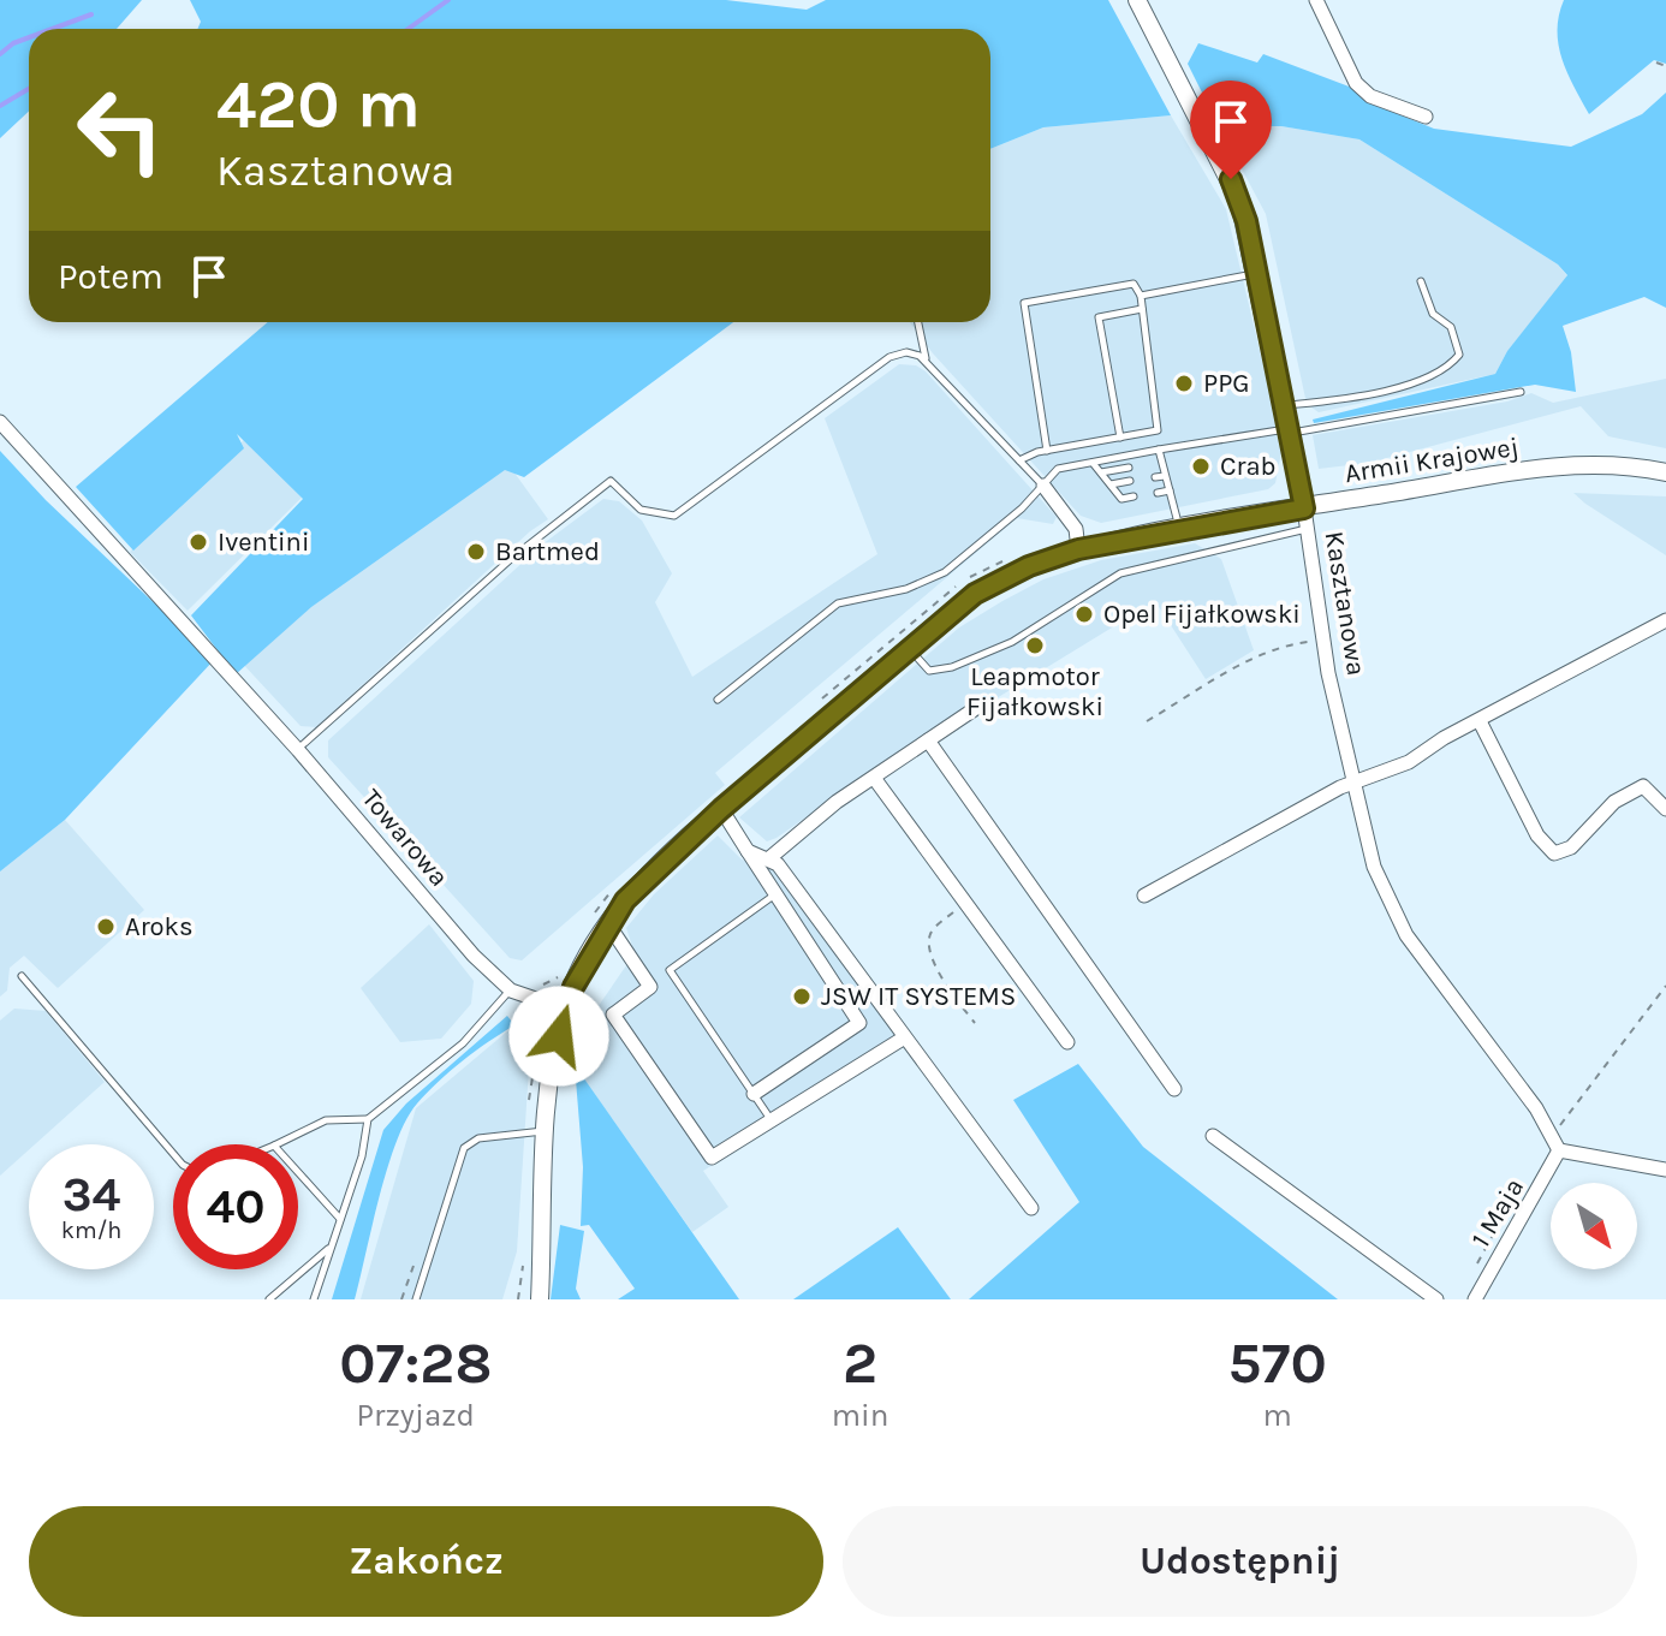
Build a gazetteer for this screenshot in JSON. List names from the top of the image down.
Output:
{
  "streets": {
    "street": [
      "Armii Krajowej",
      "Kasztanowa",
      "Towarowa",
      "1 Maja"
    ]
  },
  "crossings": [
    ["Armii Krajowej", "Kasztanowa"],
    ["Armii Krajowej", "Towarowa"],
    ["Kasztanowa", "1 Maja"]
  ],
  "places": [
    "PPG",
    "Crab",
    "Iventini",
    "Bartmed",
    "Opel Fijałkowski",
    "Leapmotor Fijałkowski",
    "Aroks",
    "JSW IT SYSTEMS"
  ],
  "north": "bottom right",
  "page": {
    "turn": ["420 m", "Kasztanowa"],
    "then": "Potem",
    "speed": "34 km/h",
    "limit": "40",
    "eta": [
      "07:28",
      "Przyjazd",
      "2",
      "min",
      "570",
      "m"
    ],
    "buttons": ["Zakończ", "Udostępnij"]
  }
}
